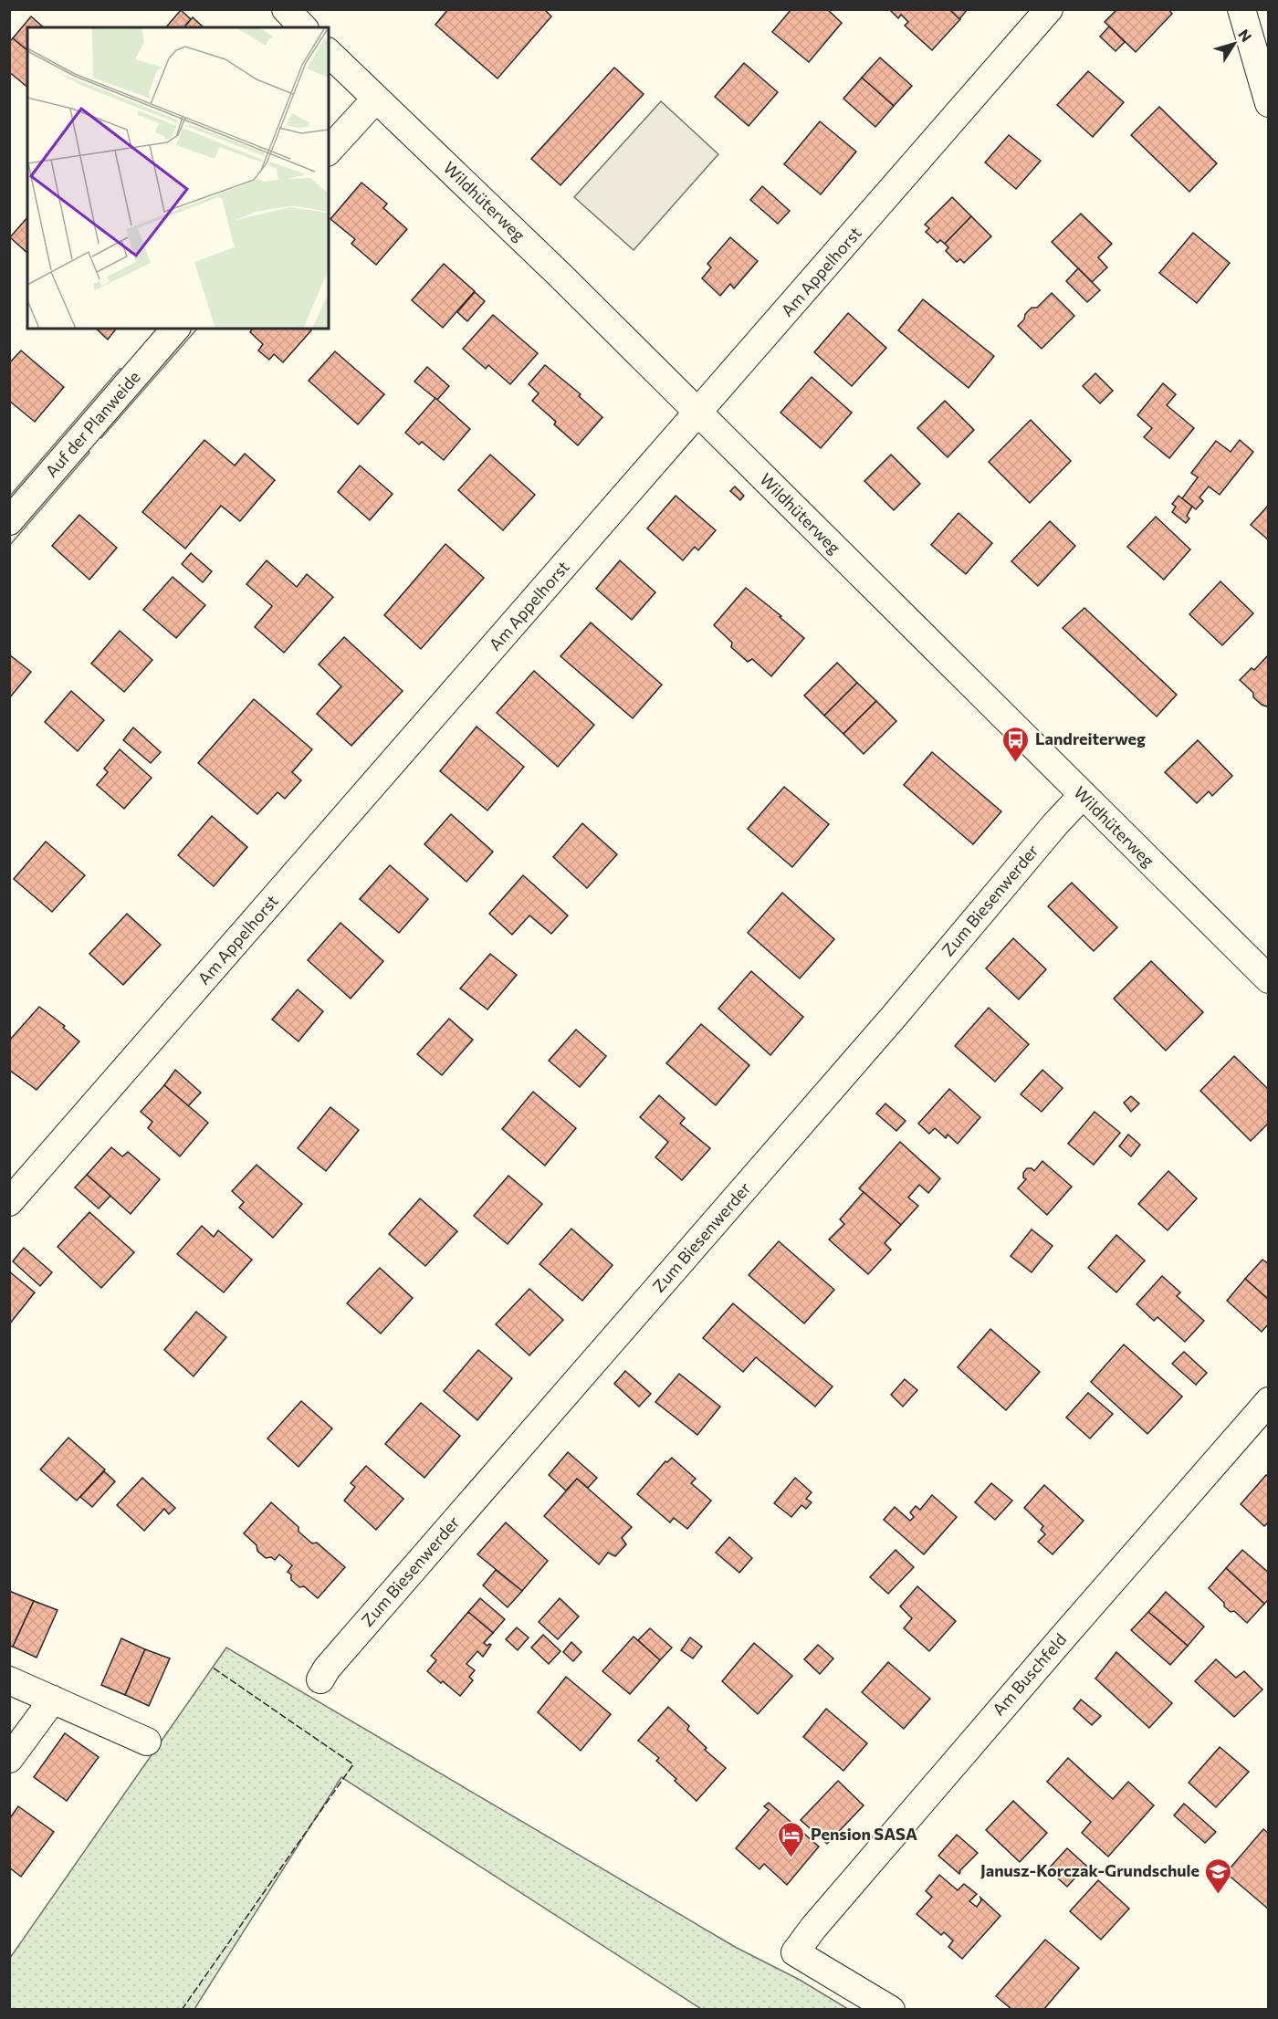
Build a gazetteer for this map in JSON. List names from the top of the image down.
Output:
{
  "streets": {
    "street": [
      "Wildhüterweg",
      "Am Appelhorst",
      "Auf der Planweide",
      "Zum Biesenwerder",
      "Am Buschfeld"
    ]
  },
  "crossings": [
    ["Wildhüterweg", "Am Appelhorst"],
    ["Wildhüterweg", "Zum Biesenwerder"]
  ],
  "places": {
    "bus stop": ["Landreiterweg"],
    "hotel": ["Pension SASA"],
    "school or university": ["Janusz-Korczak-Grundschule"]
  },
  "north": "top right"
}
